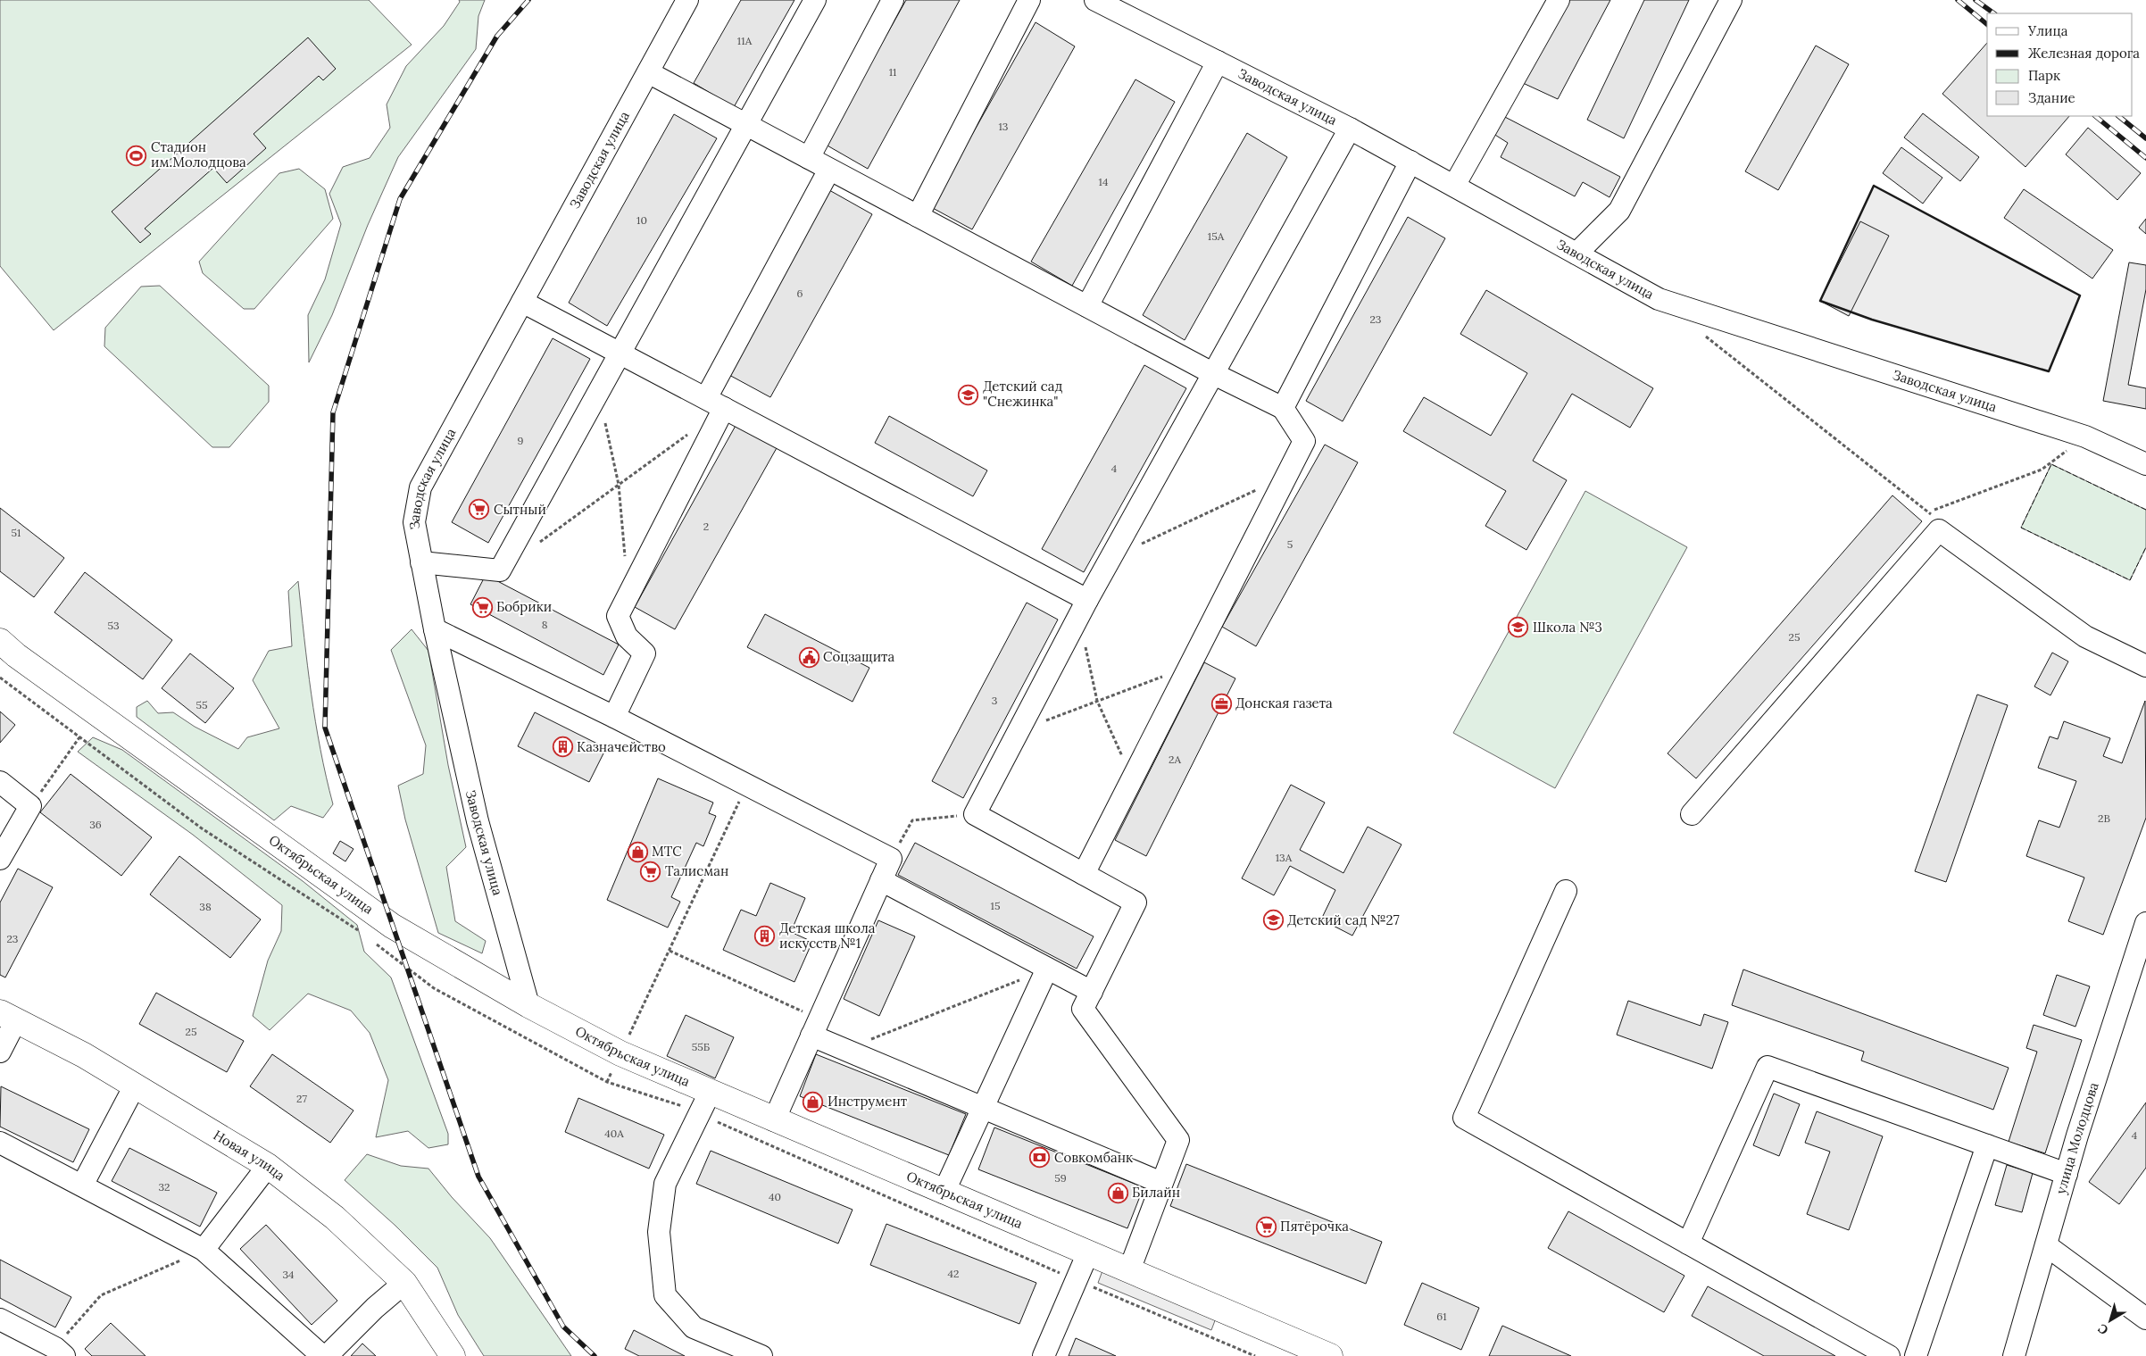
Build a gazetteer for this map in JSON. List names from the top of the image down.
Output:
{
  "streets": {
    "main road": ["Октябрьская улица", "Новая улица"],
    "street": ["Заводская улица", "улица Молодцова"]
  },
  "crossings": [
    ["Заводская улица", "Октябрьская улица"]
  ],
  "places": {
    "sports": ["Стадион им.Молодцова"],
    "school or university": ["Детский сад \"Снежинка\"", "Школа №3", "Детский сад №27"],
    "supermarket": [
      "Сытный",
      "Бобрики",
      "Талисман",
      "Пятёрочка"
    ],
    "public building": ["Соцзащита"],
    "office": ["Донская газета"],
    "building": ["Казначейство", "Детская школа искусств №1"],
    "shop": ["МТС", "Инструмент", "Билайн"],
    "bank": ["Совкомбанк"]
  },
  "house_numbers": [
    "11А",
    "11",
    "13",
    "14",
    "10",
    "15А",
    "6",
    "23",
    "9",
    "4",
    "2",
    "51",
    "5",
    "8",
    "53",
    "25",
    "3",
    "55",
    "2А",
    "2В",
    "36",
    "13А",
    "15",
    "38",
    "23",
    "25",
    "55Б",
    "27",
    "40А",
    "4",
    "59",
    "32",
    "40",
    "42",
    "34",
    "61"
  ],
  "legend": [
    "Улица",
    "Железная дорога",
    "Парк",
    "Здание"
  ],
  "north": "bottom left"
}
